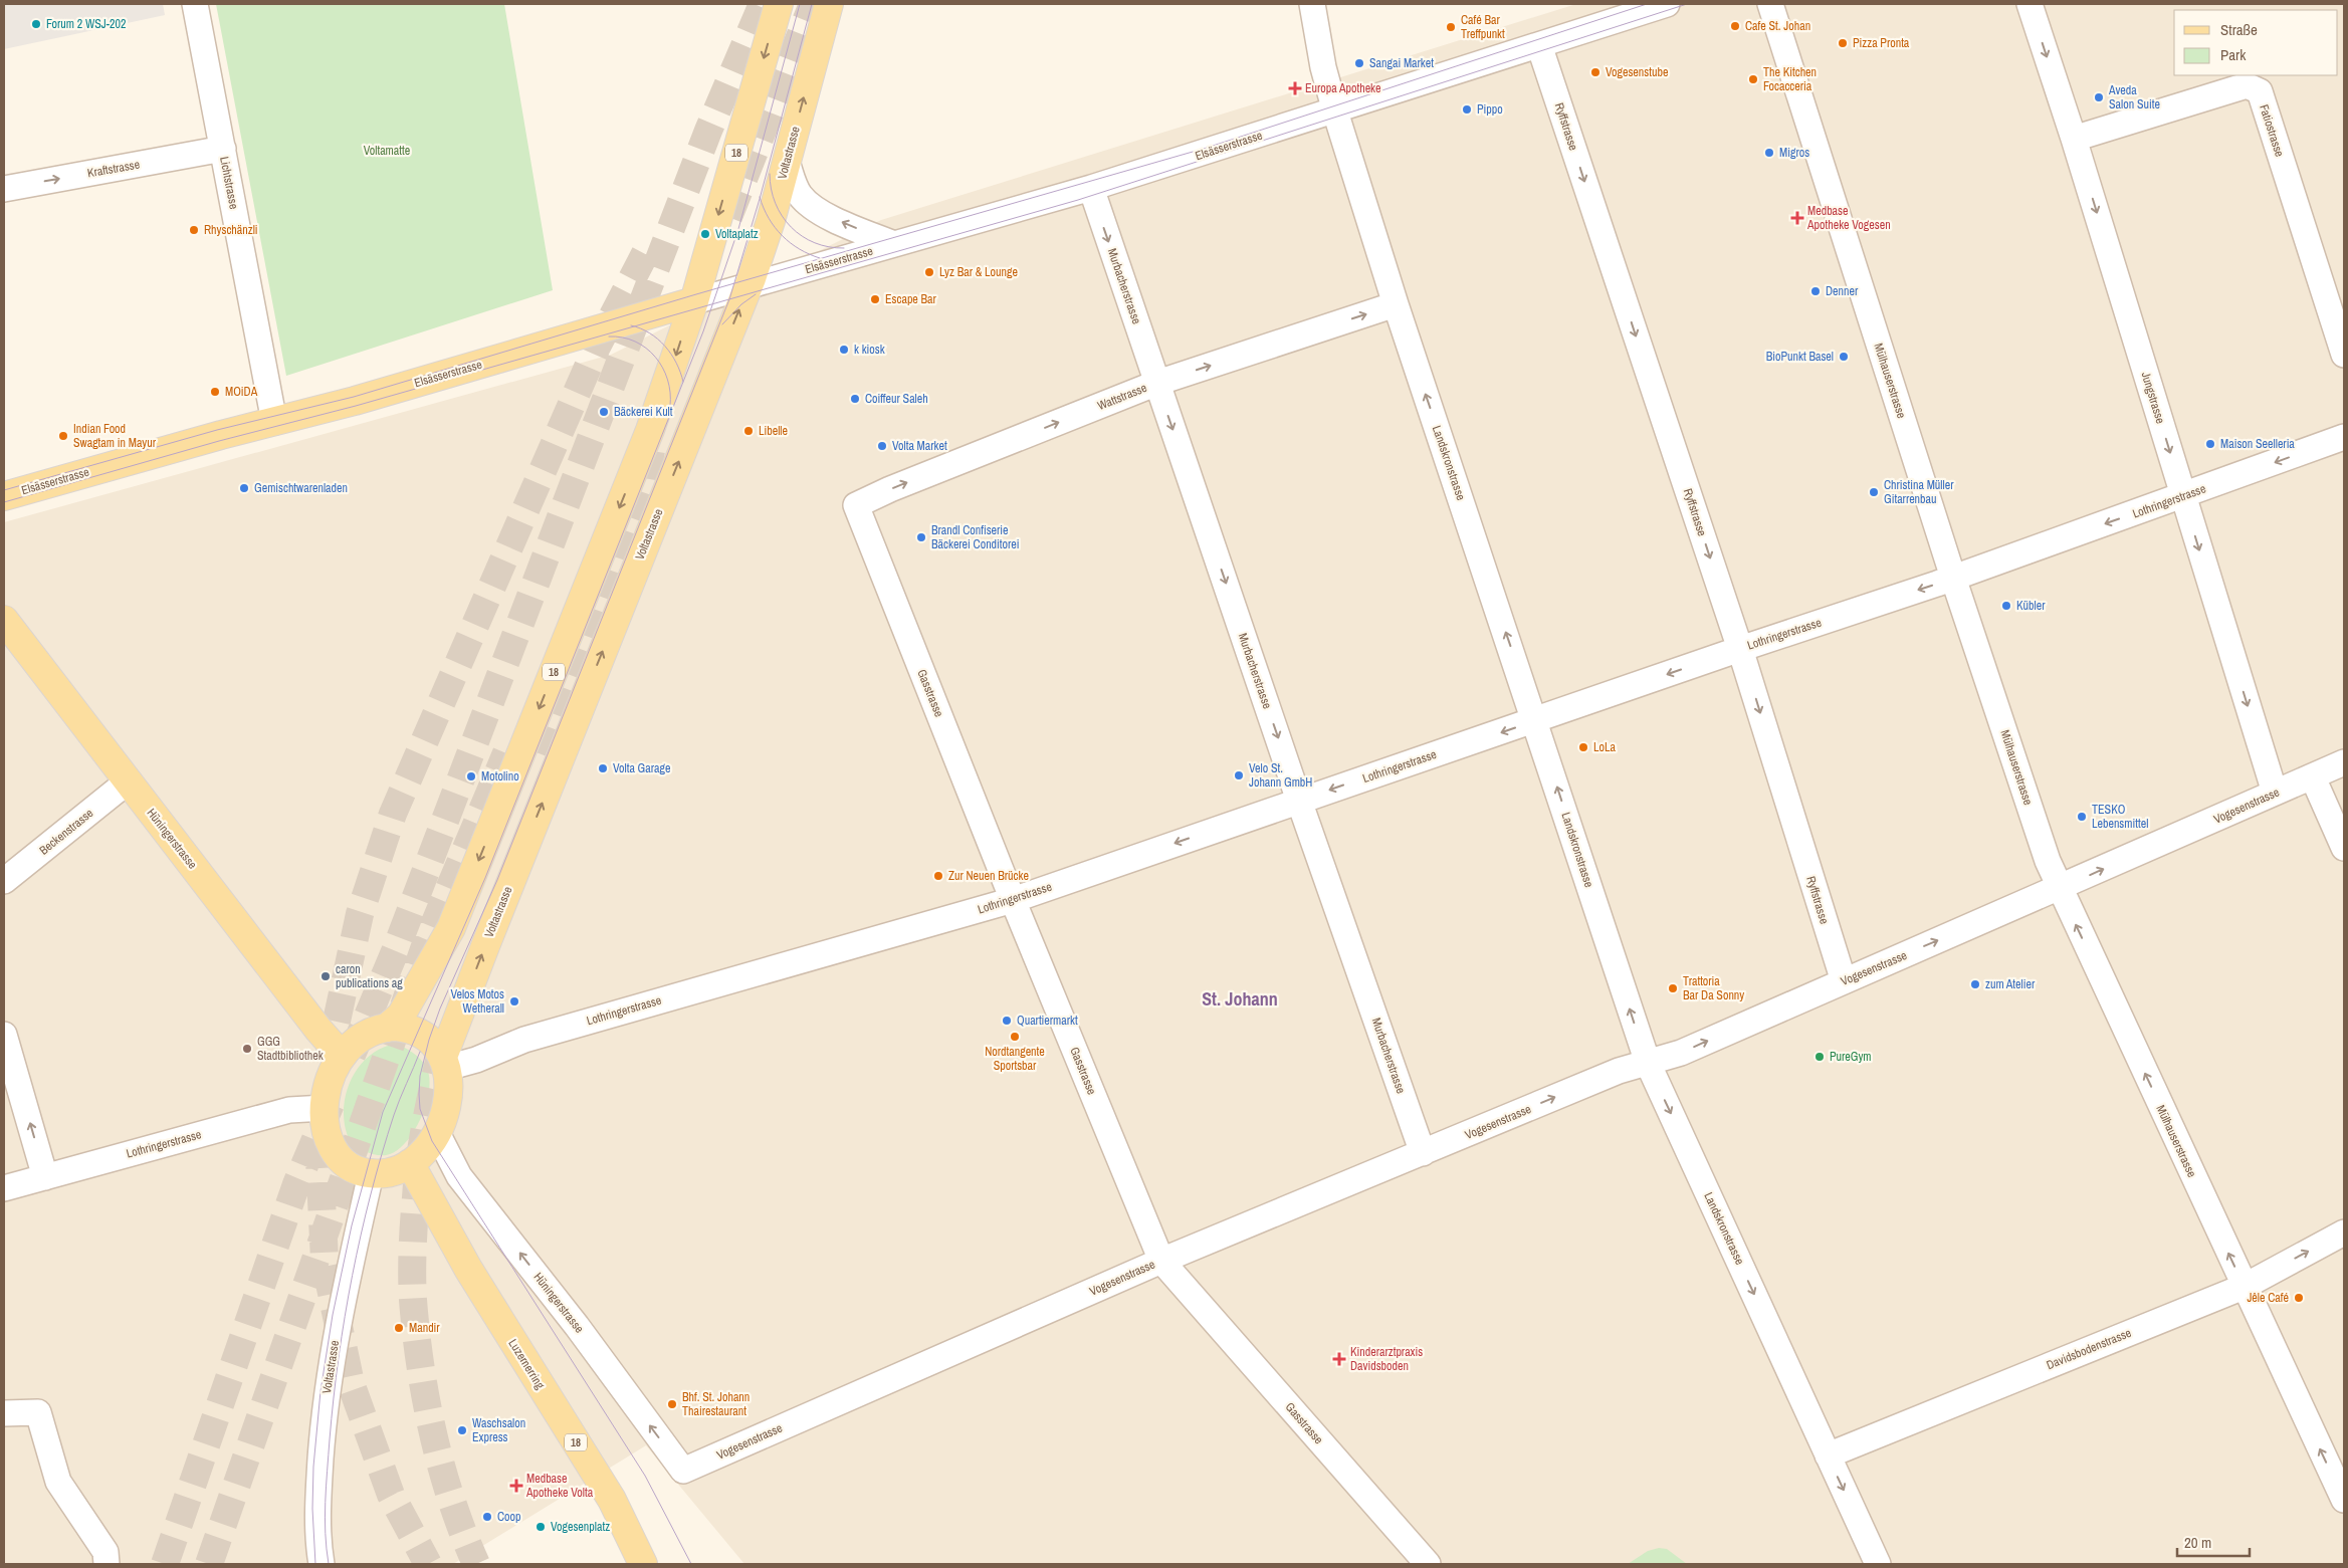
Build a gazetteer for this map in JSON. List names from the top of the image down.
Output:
{
  "streets": {
    "main road": [
      "Elsässerstrasse",
      "18",
      "Voltastrasse",
      "Hüningerstrasse",
      "Luzernerring"
    ],
    "street": [
      "Ryffstrasse",
      "Fatiostrasse",
      "Kraftstrasse",
      "Lichtstrasse",
      "Murbacherstrasse",
      "Mülhauserstrasse",
      "Wattstrasse",
      "Jungstrasse",
      "Landskronstrasse",
      "Lothringerstrasse",
      "Gasstrasse",
      "Vogesenstrasse",
      "Beckenstrasse",
      "Davidsbodenstrasse"
    ]
  },
  "crossings": [
    ["Ryffstrasse", "Elsässerstrasse"],
    ["Ryffstrasse", "Lothringerstrasse"],
    ["Ryffstrasse", "Vogesenstrasse"],
    ["Fatiostrasse", "Jungstrasse"],
    ["Elsässerstrasse", "18"],
    ["Elsässerstrasse", "Voltastrasse"],
    ["Elsässerstrasse", "Lichtstrasse"],
    ["Elsässerstrasse", "Murbacherstrasse"],
    ["Elsässerstrasse", "Landskronstrasse"],
    ["18", "Voltastrasse"],
    ["18", "Lothringerstrasse"],
    ["18", "Hüningerstrasse"],
    ["18", "Luzernerring"],
    ["Voltastrasse", "Lothringerstrasse"],
    ["Voltastrasse", "Hüningerstrasse"],
    ["Voltastrasse", "Luzernerring"],
    ["Kraftstrasse", "Lichtstrasse"],
    ["Murbacherstrasse", "Wattstrasse"],
    ["Murbacherstrasse", "Lothringerstrasse"],
    ["Murbacherstrasse", "Vogesenstrasse"],
    ["Mülhauserstrasse", "Lothringerstrasse"],
    ["Mülhauserstrasse", "Vogesenstrasse"],
    ["Mülhauserstrasse", "Davidsbodenstrasse"],
    ["Wattstrasse", "Landskronstrasse"],
    ["Wattstrasse", "Gasstrasse"],
    ["Jungstrasse", "Lothringerstrasse"],
    ["Jungstrasse", "Vogesenstrasse"],
    ["Landskronstrasse", "Lothringerstrasse"],
    ["Landskronstrasse", "Vogesenstrasse"],
    ["Landskronstrasse", "Davidsbodenstrasse"],
    ["Lothringerstrasse", "Gasstrasse"],
    ["Lothringerstrasse", "Hüningerstrasse"],
    ["Lothringerstrasse", "Luzernerring"],
    ["Gasstrasse", "Vogesenstrasse"],
    ["Vogesenstrasse", "Hüningerstrasse"],
    ["Beckenstrasse", "Hüningerstrasse"],
    ["Hüningerstrasse", "Luzernerring"]
  ],
  "one_way": [
    "Ryffstrasse",
    "Kraftstrasse",
    "Murbacherstrasse",
    "Mülhauserstrasse",
    "Wattstrasse",
    "Jungstrasse",
    "Lothringerstrasse",
    "Vogesenstrasse",
    "Hüningerstrasse"
  ],
  "districts": ["St. Johann"],
  "parks": ["Voltamatte"],
  "places": {
    "other": [
      "Forum 2 WSJ-202",
      "Cafe St. Johan",
      "Café Bar Treffpunkt",
      "Pizza Pronta",
      "Sangai Market",
      "Vogesenstube",
      "The Kitchen Focacceria",
      "Aveda Salon Suite",
      "Pippo",
      "Migros",
      "Rhyschänzli",
      "Voltaplatz",
      "Lyz Bar & Lounge",
      "Denner",
      "Escape Bar",
      "k kiosk",
      "BioPunkt Basel",
      "MOiDA",
      "Coiffeur Saleh",
      "Bäckerei Kult",
      "Libelle",
      "Indian Food Swagtam in Mayur",
      "Maison Seelleria",
      "Volta Market",
      "Gemischtwarenladen",
      "Christina Müller Gitarrenbau",
      "Brandl Confiserie Bäckerei Conditorei",
      "Kübler",
      "LoLa",
      "Volta Garage",
      "Velo St. Johann GmbH",
      "Motolino",
      "TESKO Lebensmittel",
      "Zur Neuen Brücke",
      "caron publications ag",
      "zum Atelier",
      "Trattoria Bar Da Sonny",
      "Velos Motos Wetherall",
      "Quartiermarkt",
      "Nordtangente Sportsbar",
      "GGG Stadtbibliothek",
      "PureGym",
      "Jêle Café",
      "Mandir",
      "Bhf. St. Johann Thairestaurant",
      "Waschsalon Express",
      "Coop",
      "Vogesenplatz"
    ],
    "health": [
      "Europa Apotheke",
      "Medbase Apotheke Vogesen",
      "Kinderarztpraxis Davidsboden",
      "Medbase Apotheke Volta"
    ]
  },
  "legend": ["Straße", "Park"],
  "scale_bar": "20 m"
}
